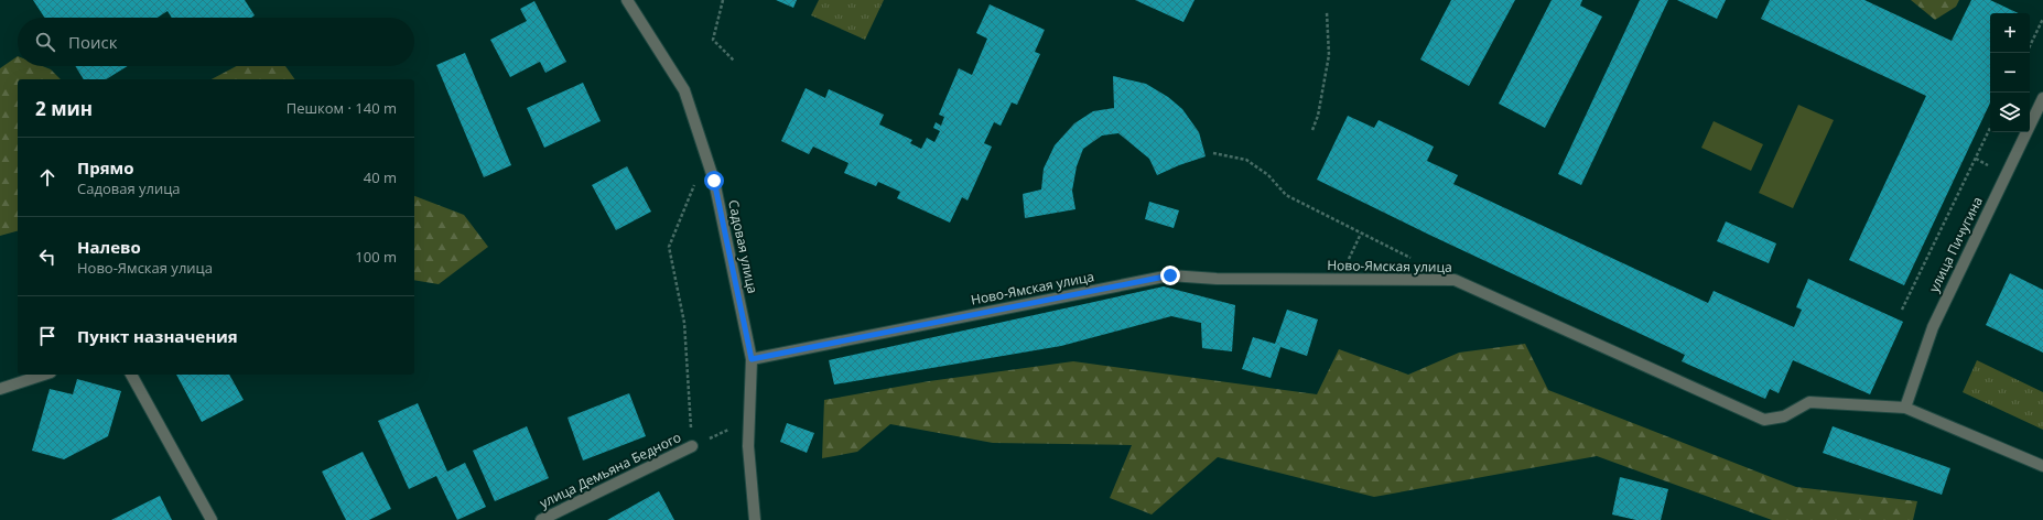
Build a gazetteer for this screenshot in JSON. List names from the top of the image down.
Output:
{
  "streets": {
    "street": [
      "улица Пичугина",
      "Садовая улица",
      "Ново-Ямская улица",
      "улица Демьяна Бедного"
    ]
  },
  "crossings": [
    ["улица Пичугина", "Ново-Ямская улица"],
    ["Садовая улица", "Ново-Ямская улица"]
  ],
  "page": {
    "map_buttons": ["+", "−"],
    "search": "Поиск",
    "heading": ["2 мин", "Пешком · 140 m"],
    "list": [
      ["Прямо", "Садовая улица", "40 m"],
      ["Налево", "Ново-Ямская улица", "100 m"],
      "Пункт назначения"
    ]
  }
}
